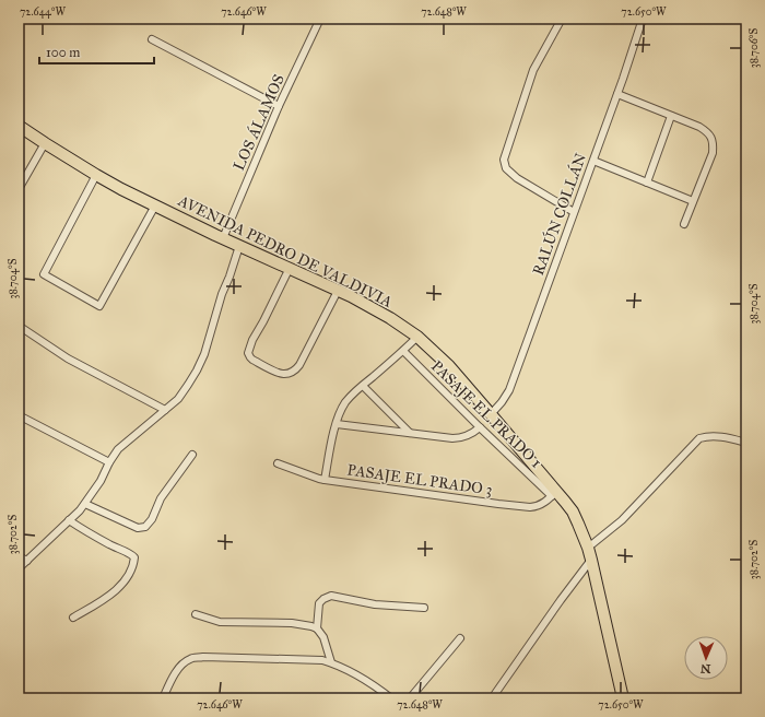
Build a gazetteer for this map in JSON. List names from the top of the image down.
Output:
{
  "streets": {
    "main road": ["AVENIDA PEDRO DE VALDIVIA"],
    "street": [
      "LOS ÁLAMOS",
      "RALÚN COLLÁN",
      "PASAJE EL PRADO 1",
      "PASAJE EL PRADO 3"
    ]
  },
  "crossings": [
    ["LOS ÁLAMOS", "AVENIDA PEDRO DE VALDIVIA"],
    ["RALÚN COLLÁN", "AVENIDA PEDRO DE VALDIVIA"],
    ["AVENIDA PEDRO DE VALDIVIA", "PASAJE EL PRADO 1"],
    ["AVENIDA PEDRO DE VALDIVIA", "PASAJE EL PRADO 3"],
    ["PASAJE EL PRADO 1", "PASAJE EL PRADO 3"]
  ],
  "scale_bar": "100 m",
  "north": "bottom",
  "coordinates": [
    "72.644°W",
    "72.646°W",
    "72.648°W",
    "72.650°W",
    "38.706°S",
    "38.704°S",
    "38.702°S"
  ]
}
